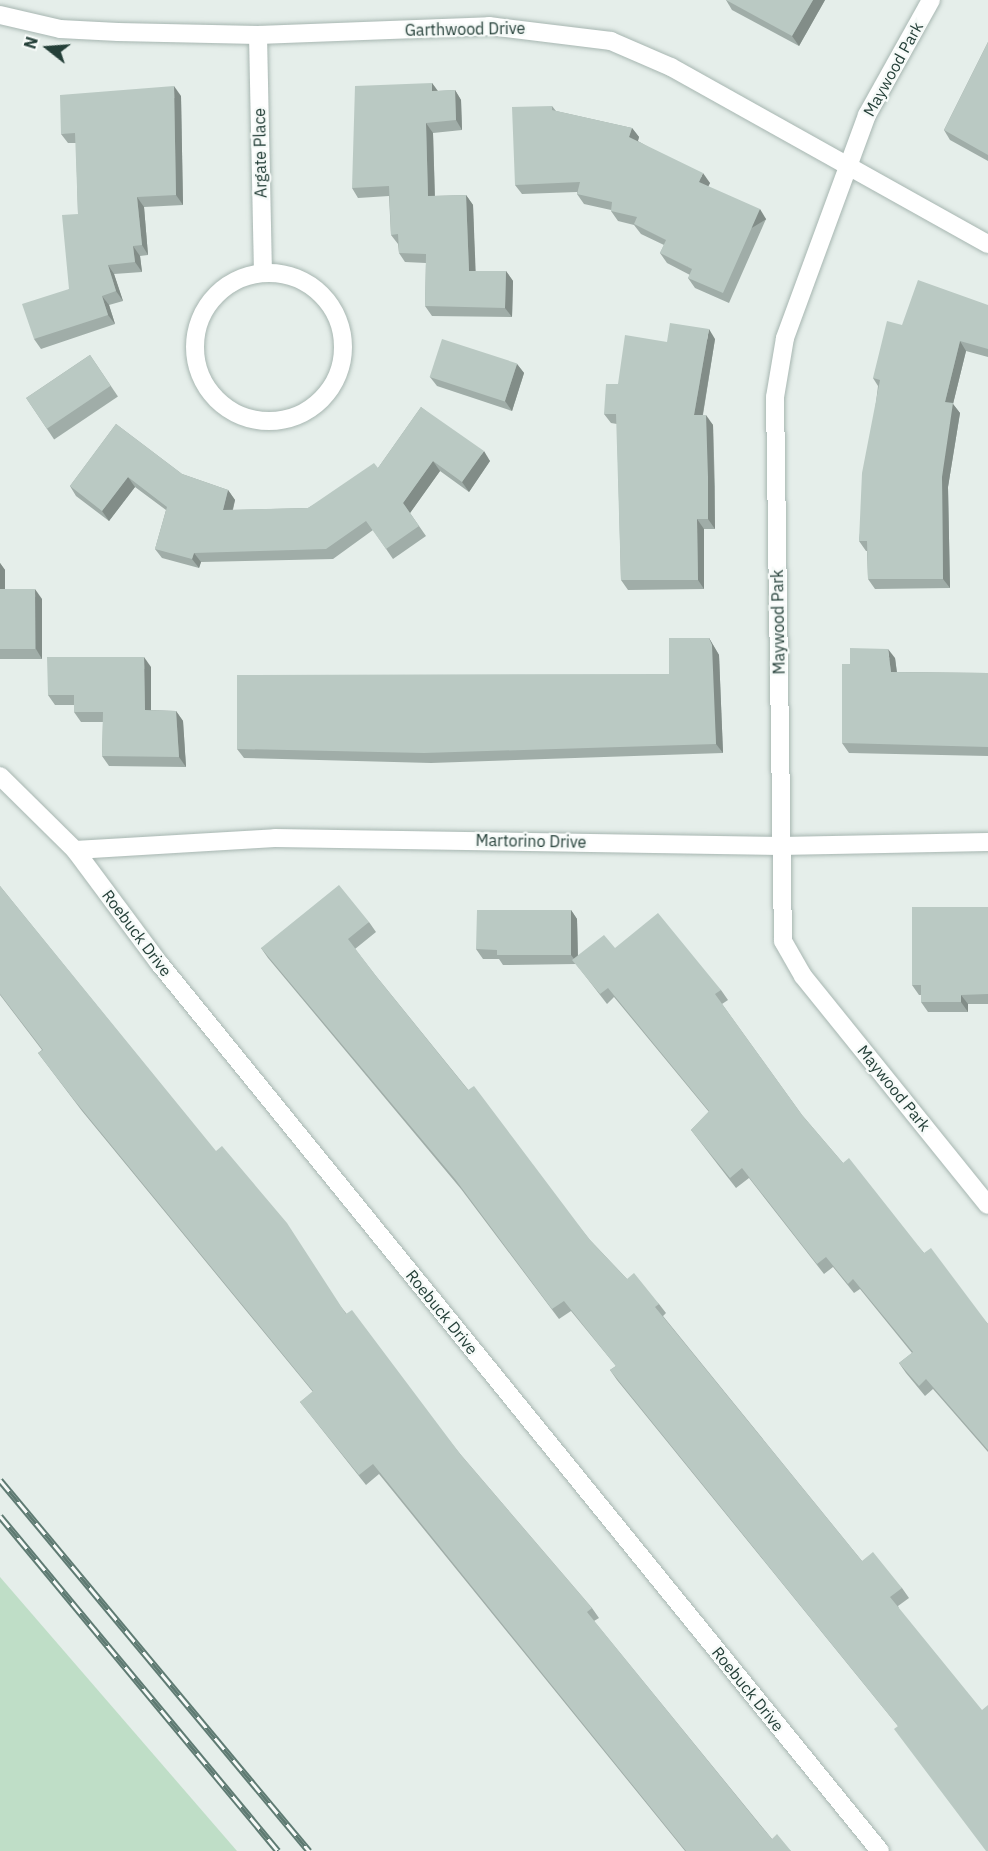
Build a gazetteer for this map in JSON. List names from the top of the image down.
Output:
{
  "streets": {
    "street": [
      "Garthwood Drive",
      "Maywood Park",
      "Argate Place",
      "Martorino Drive",
      "Roebuck Drive"
    ]
  },
  "crossings": [
    ["Garthwood Drive", "Maywood Park"],
    ["Garthwood Drive", "Argate Place"],
    ["Maywood Park", "Martorino Drive"],
    ["Martorino Drive", "Roebuck Drive"]
  ],
  "north": "left"
}
